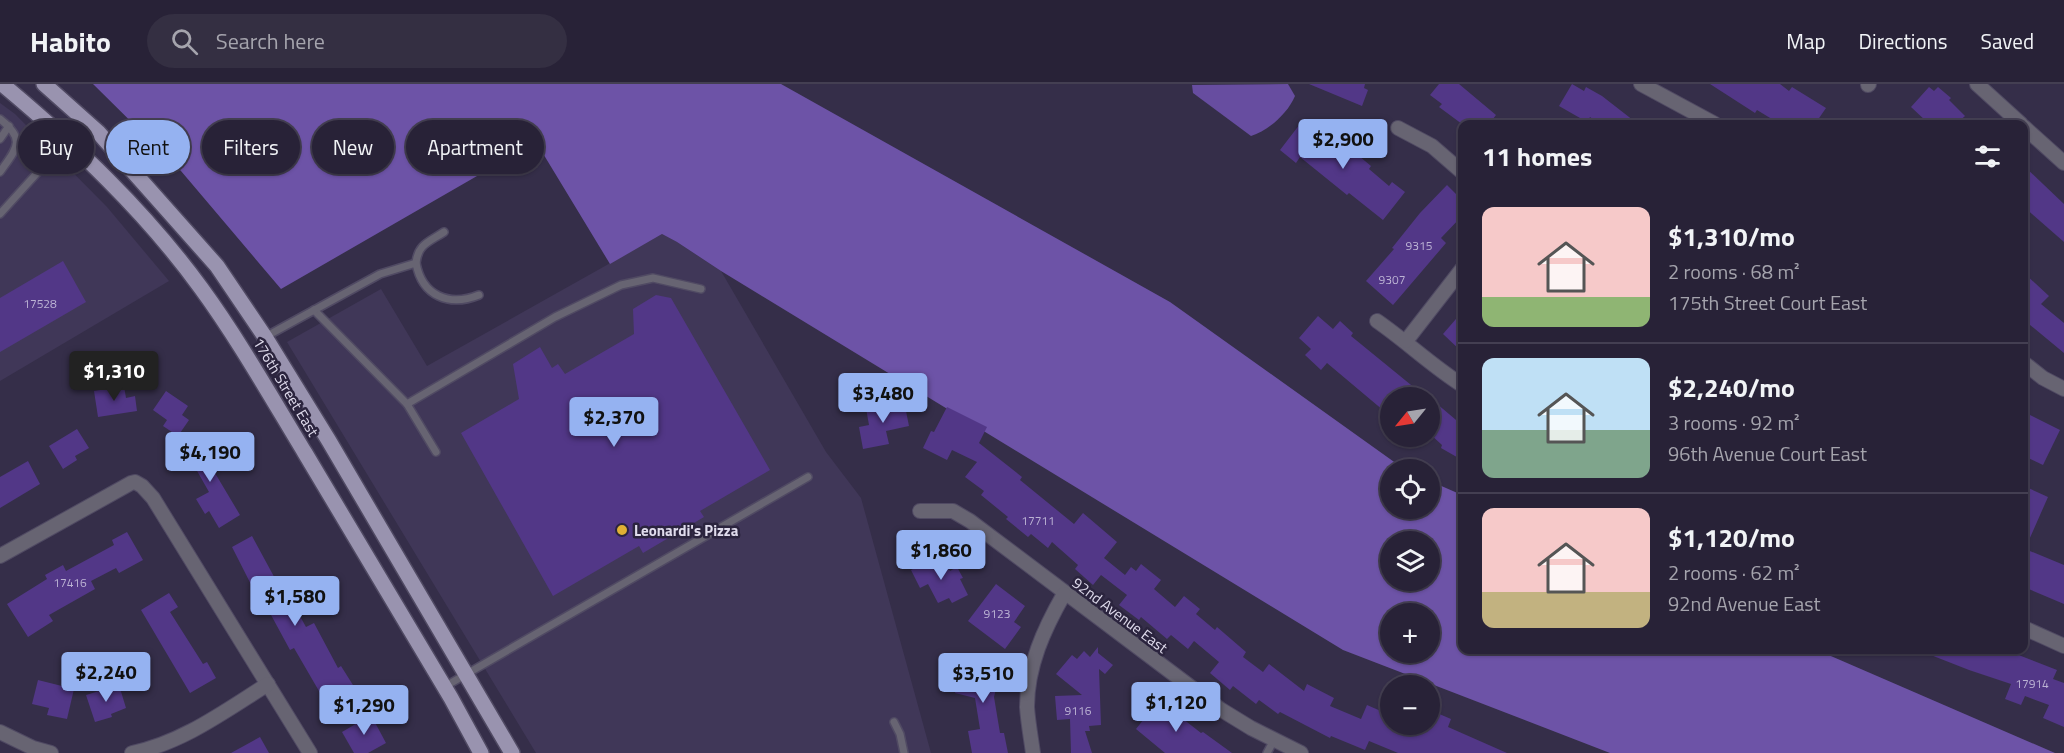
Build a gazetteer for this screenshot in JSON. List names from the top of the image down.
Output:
{
  "streets": {
    "main road": ["176th Street East"],
    "street": ["92nd Avenue East"]
  },
  "places": ["Leonardi's Pizza"],
  "house_numbers": [
    "9315",
    "9307",
    "17528",
    "17711",
    "17416",
    "9123",
    "17914",
    "9116"
  ],
  "north": "bottom left",
  "page": {
    "header": "Habito",
    "search": "Search here",
    "nav": ["Map", "Directions", "Saved"],
    "price": [
      "$2,900",
      "$1,310",
      "$3,480",
      "$2,370",
      "$4,190",
      "$1,860",
      "$1,580",
      "$2,240",
      "$3,510",
      "$1,120",
      "$1,290"
    ],
    "chip": [
      "Buy",
      "Rent",
      "Filters",
      "New",
      "Apartment"
    ],
    "heading": "11 homes",
    "list": [
      {
        "name": "$1,310/mo",
        "note": "2 rooms · 68 m² · 175th Street Court East"
      },
      {
        "name": "$2,240/mo",
        "note": "3 rooms · 92 m² · 96th Avenue Court East"
      },
      {
        "name": "$1,120/mo",
        "note": "2 rooms · 62 m² · 92nd Avenue East"
      }
    ],
    "map_buttons": ["+", "−"]
  }
}
